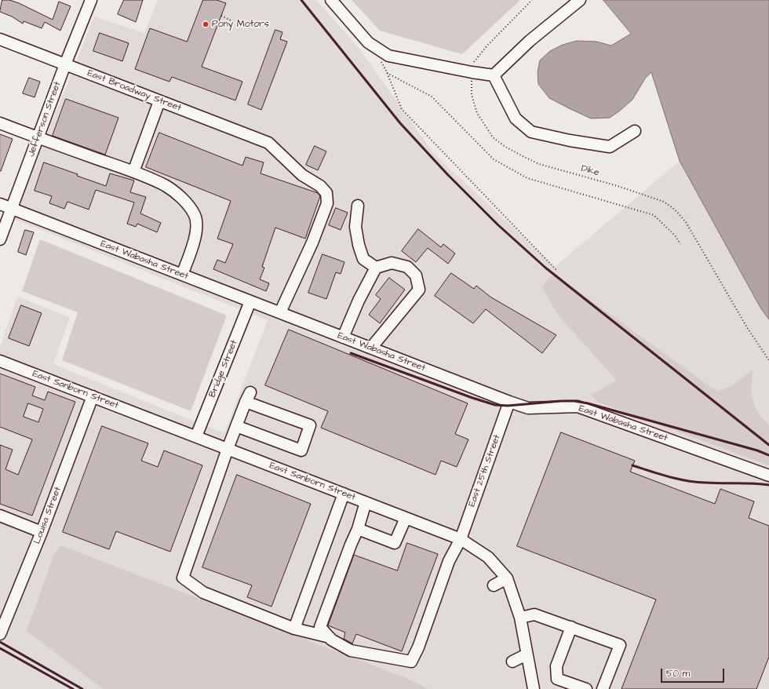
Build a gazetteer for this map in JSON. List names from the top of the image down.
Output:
{
  "streets": {
    "street": [
      "East Broadway Street",
      "Jefferson Street",
      "East Wabasha Street",
      "Bridge Street",
      "East Sanborn Street",
      "East 25th Street",
      "Louisa Street"
    ],
    "path": ["Dike"]
  },
  "crossings": [
    ["East Broadway Street", "Jefferson Street"],
    ["East Broadway Street", "East Wabasha Street"],
    ["Jefferson Street", "East Wabasha Street"],
    ["East Wabasha Street", "Bridge Street"],
    ["East Wabasha Street", "East 25th Street"],
    ["Bridge Street", "East Sanborn Street"],
    ["East Sanborn Street", "East 25th Street"],
    ["East Sanborn Street", "Louisa Street"]
  ],
  "places": ["Pony Motors"],
  "scale_bar": "50 m"
}
